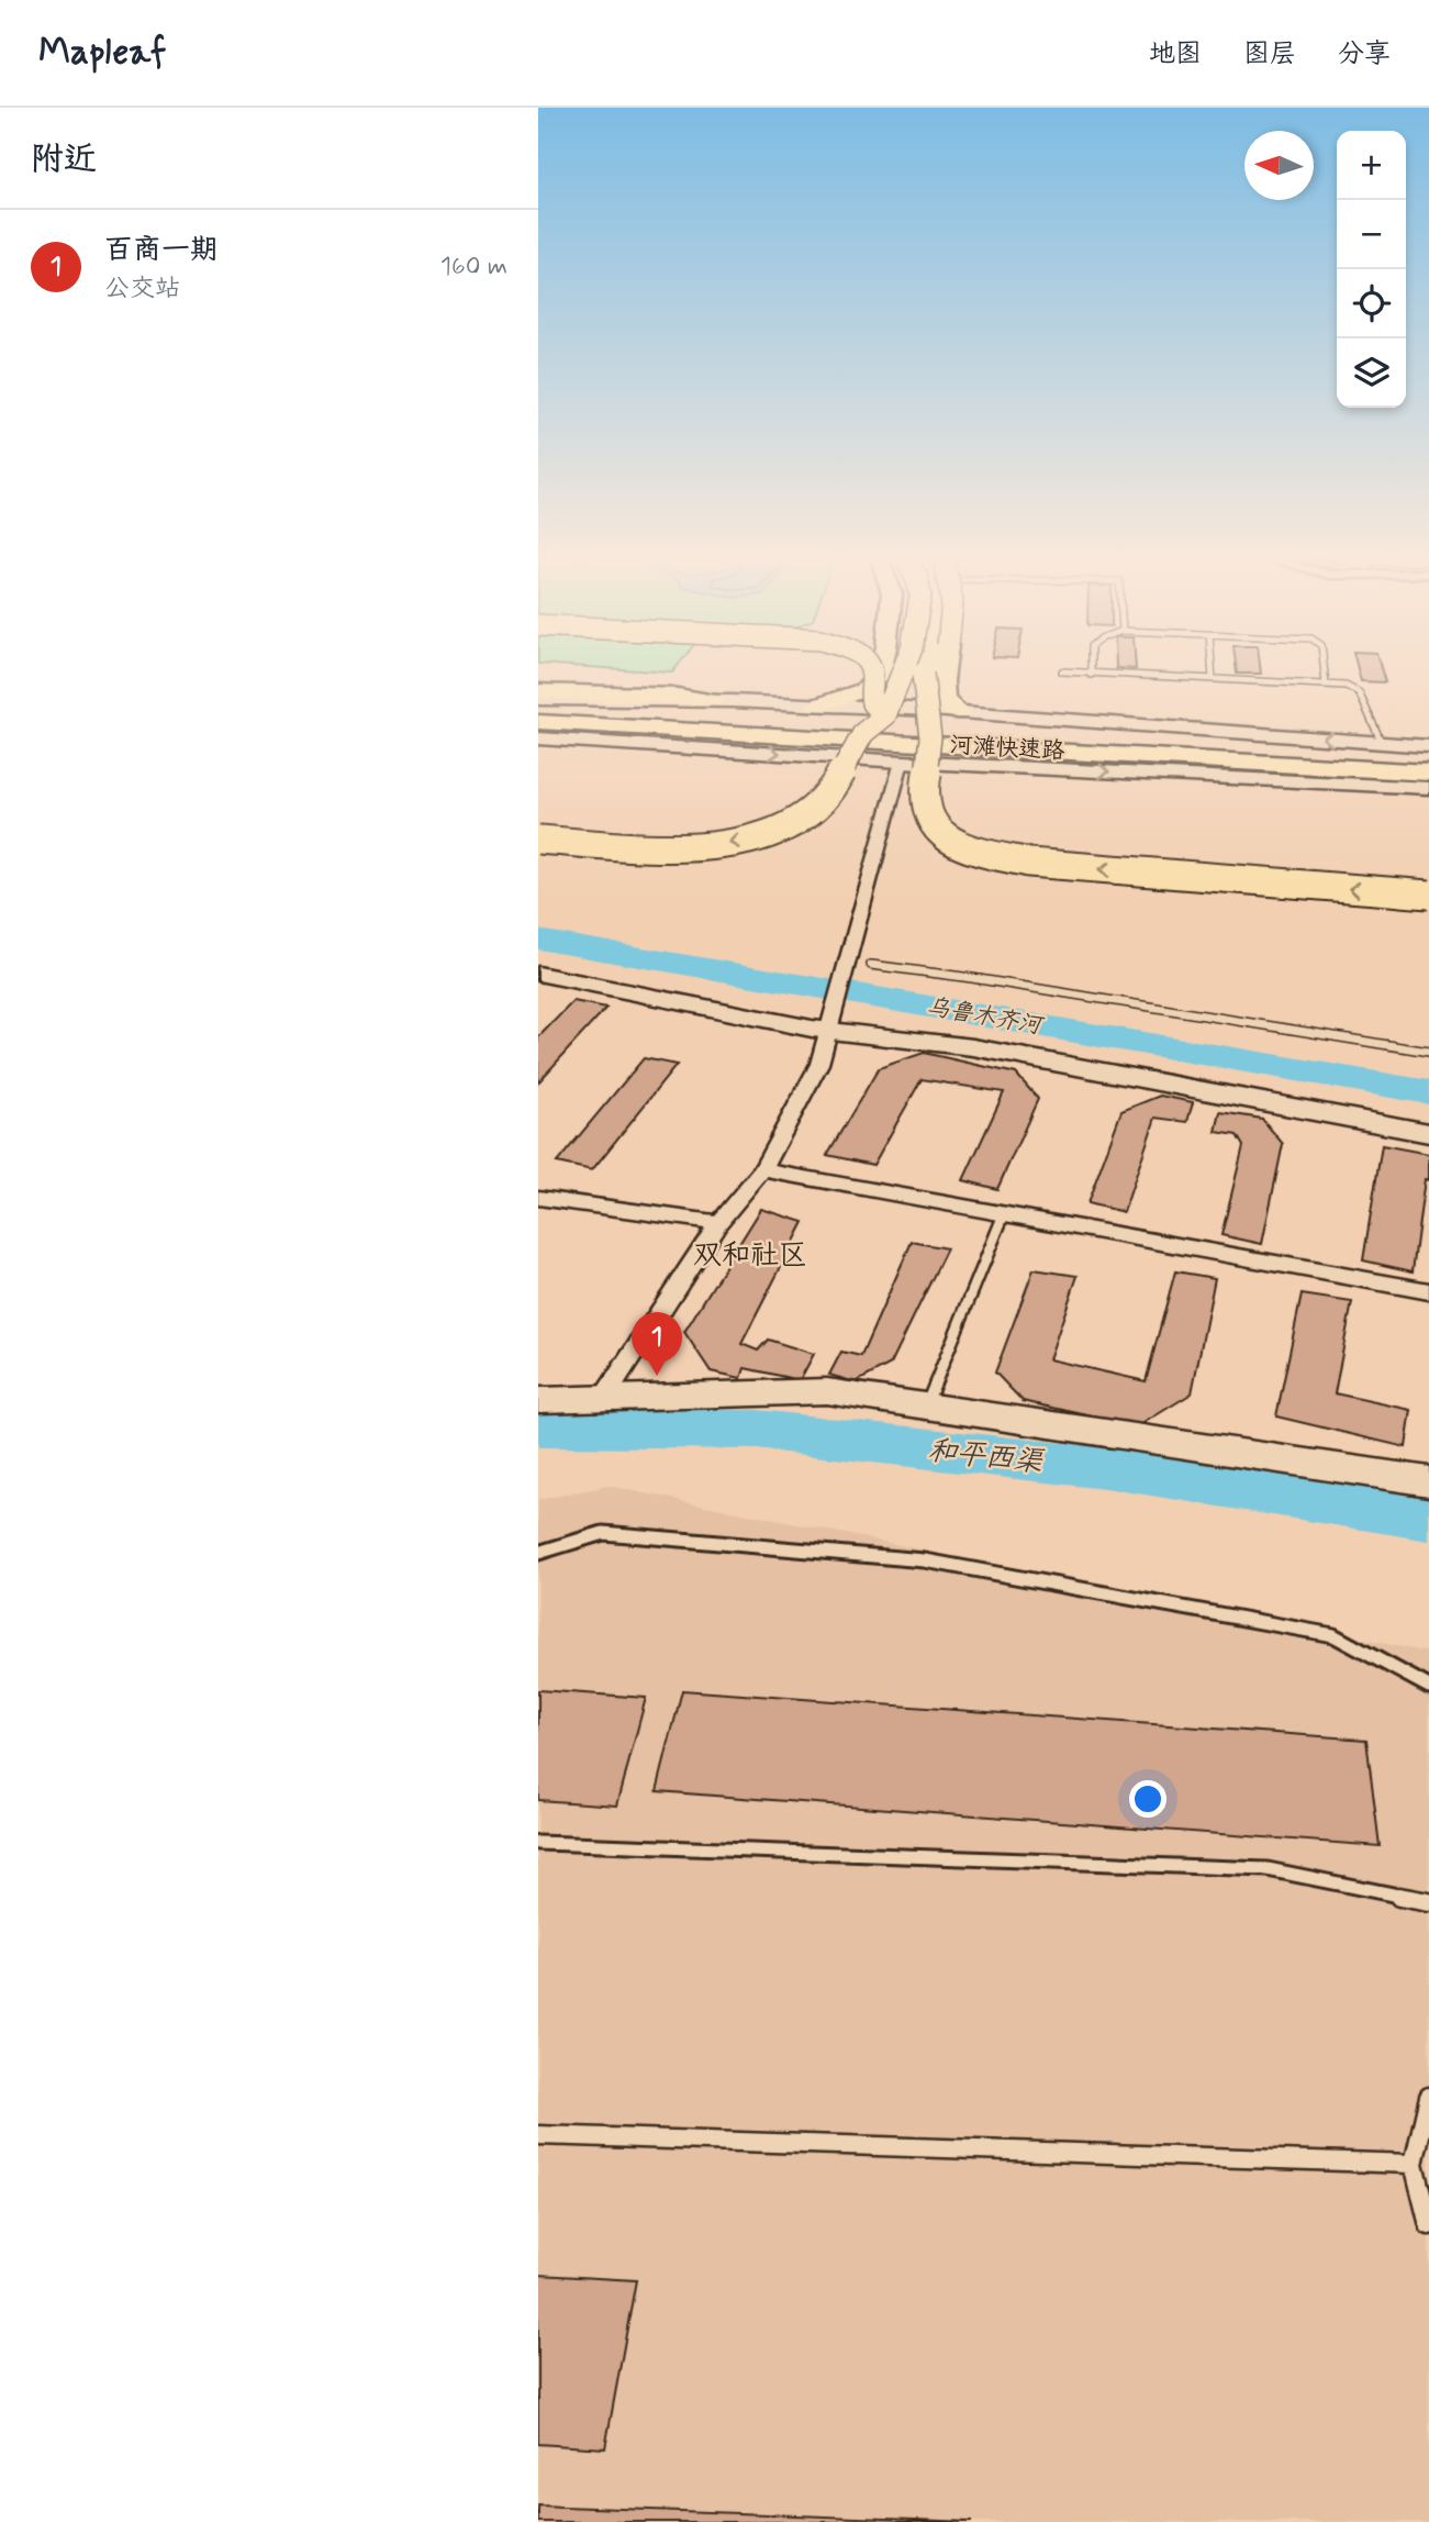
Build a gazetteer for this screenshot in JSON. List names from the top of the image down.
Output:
{
  "streets": {
    "highway": ["河滩快速路"]
  },
  "districts": ["双和社区"],
  "water": ["乌鲁木齐河", "和平西渠"],
  "north": "left",
  "page": {
    "header": "Mapleaf",
    "nav": ["地图", "图层", "分享"],
    "heading": "附近",
    "map_buttons": ["+", "−"],
    "list": [
      {
        "mark": "1",
        "name": "百商一期",
        "note": "公交站",
        "value": "160 m"
      }
    ],
    "pins": "1"
  }
}
